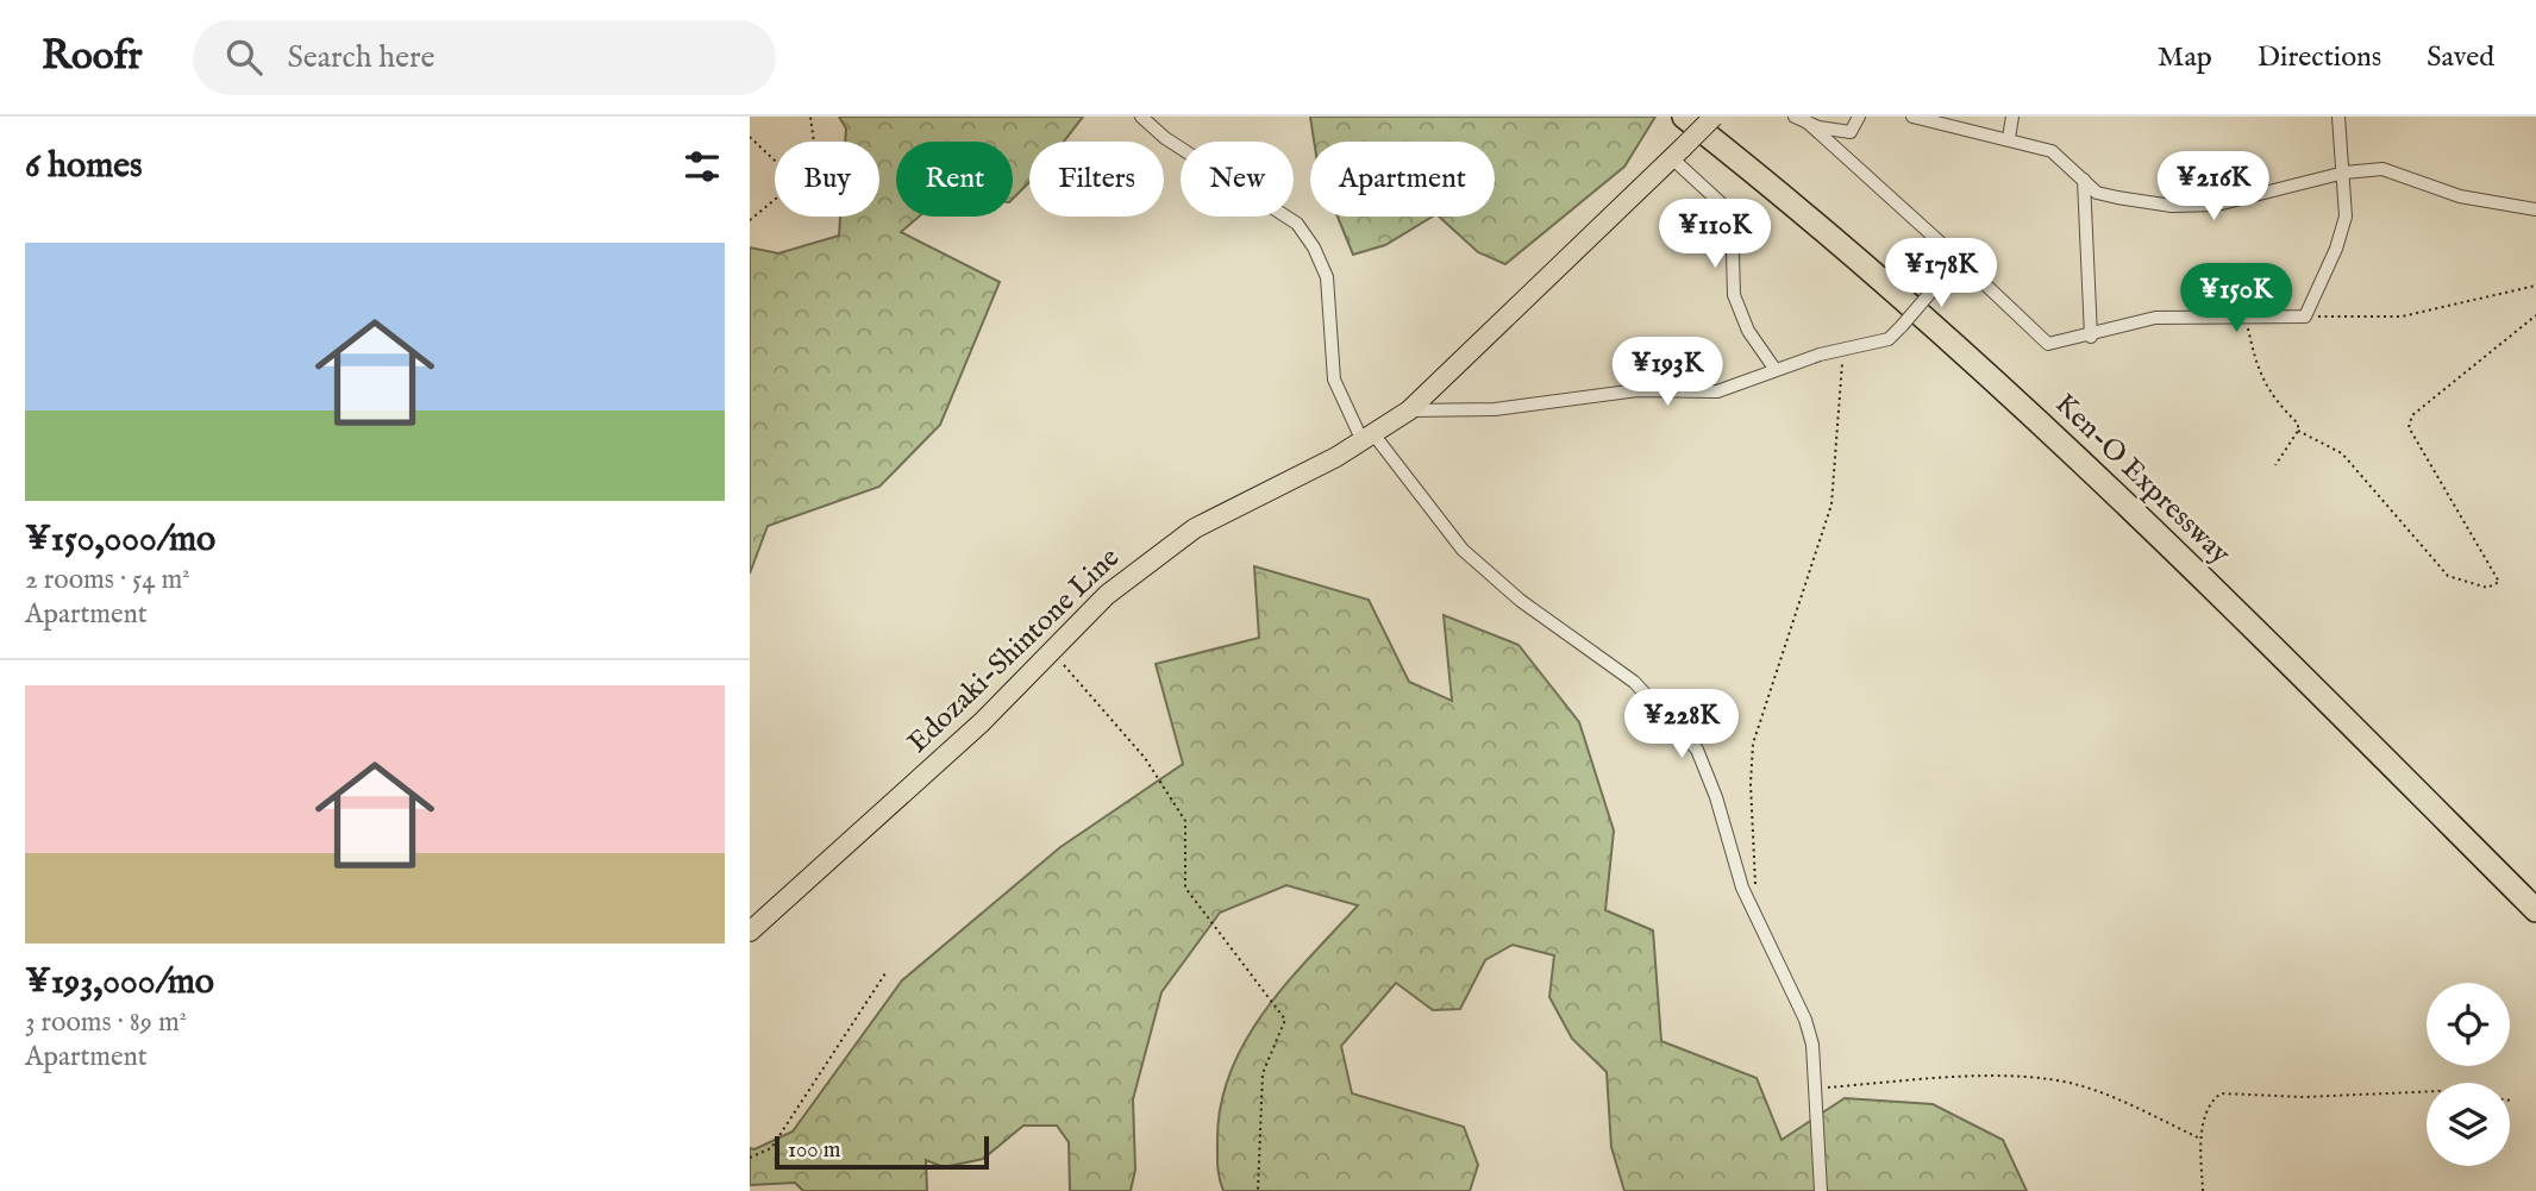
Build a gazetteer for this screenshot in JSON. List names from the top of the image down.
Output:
{
  "streets": {
    "highway": ["Ken-O Expressway"],
    "main road": ["Edozaki-Shintone Line"]
  },
  "scale_bar": "100 m",
  "page": {
    "header": "Roofr",
    "search": "Search here",
    "nav": ["Map", "Directions", "Saved"],
    "heading": "6 homes",
    "chip": [
      "Buy",
      "Rent",
      "Filters",
      "New",
      "Apartment"
    ],
    "price": [
      "¥216K",
      "¥110K",
      "¥178K",
      "¥150K",
      "¥193K",
      "¥228K"
    ],
    "list": [
      {
        "name": "¥150,000/mo",
        "note": "2 rooms · 54 m² · Apartment"
      },
      {
        "name": "¥193,000/mo",
        "note": "3 rooms · 89 m² · Apartment"
      }
    ],
    "scale": "100 m"
  }
}
